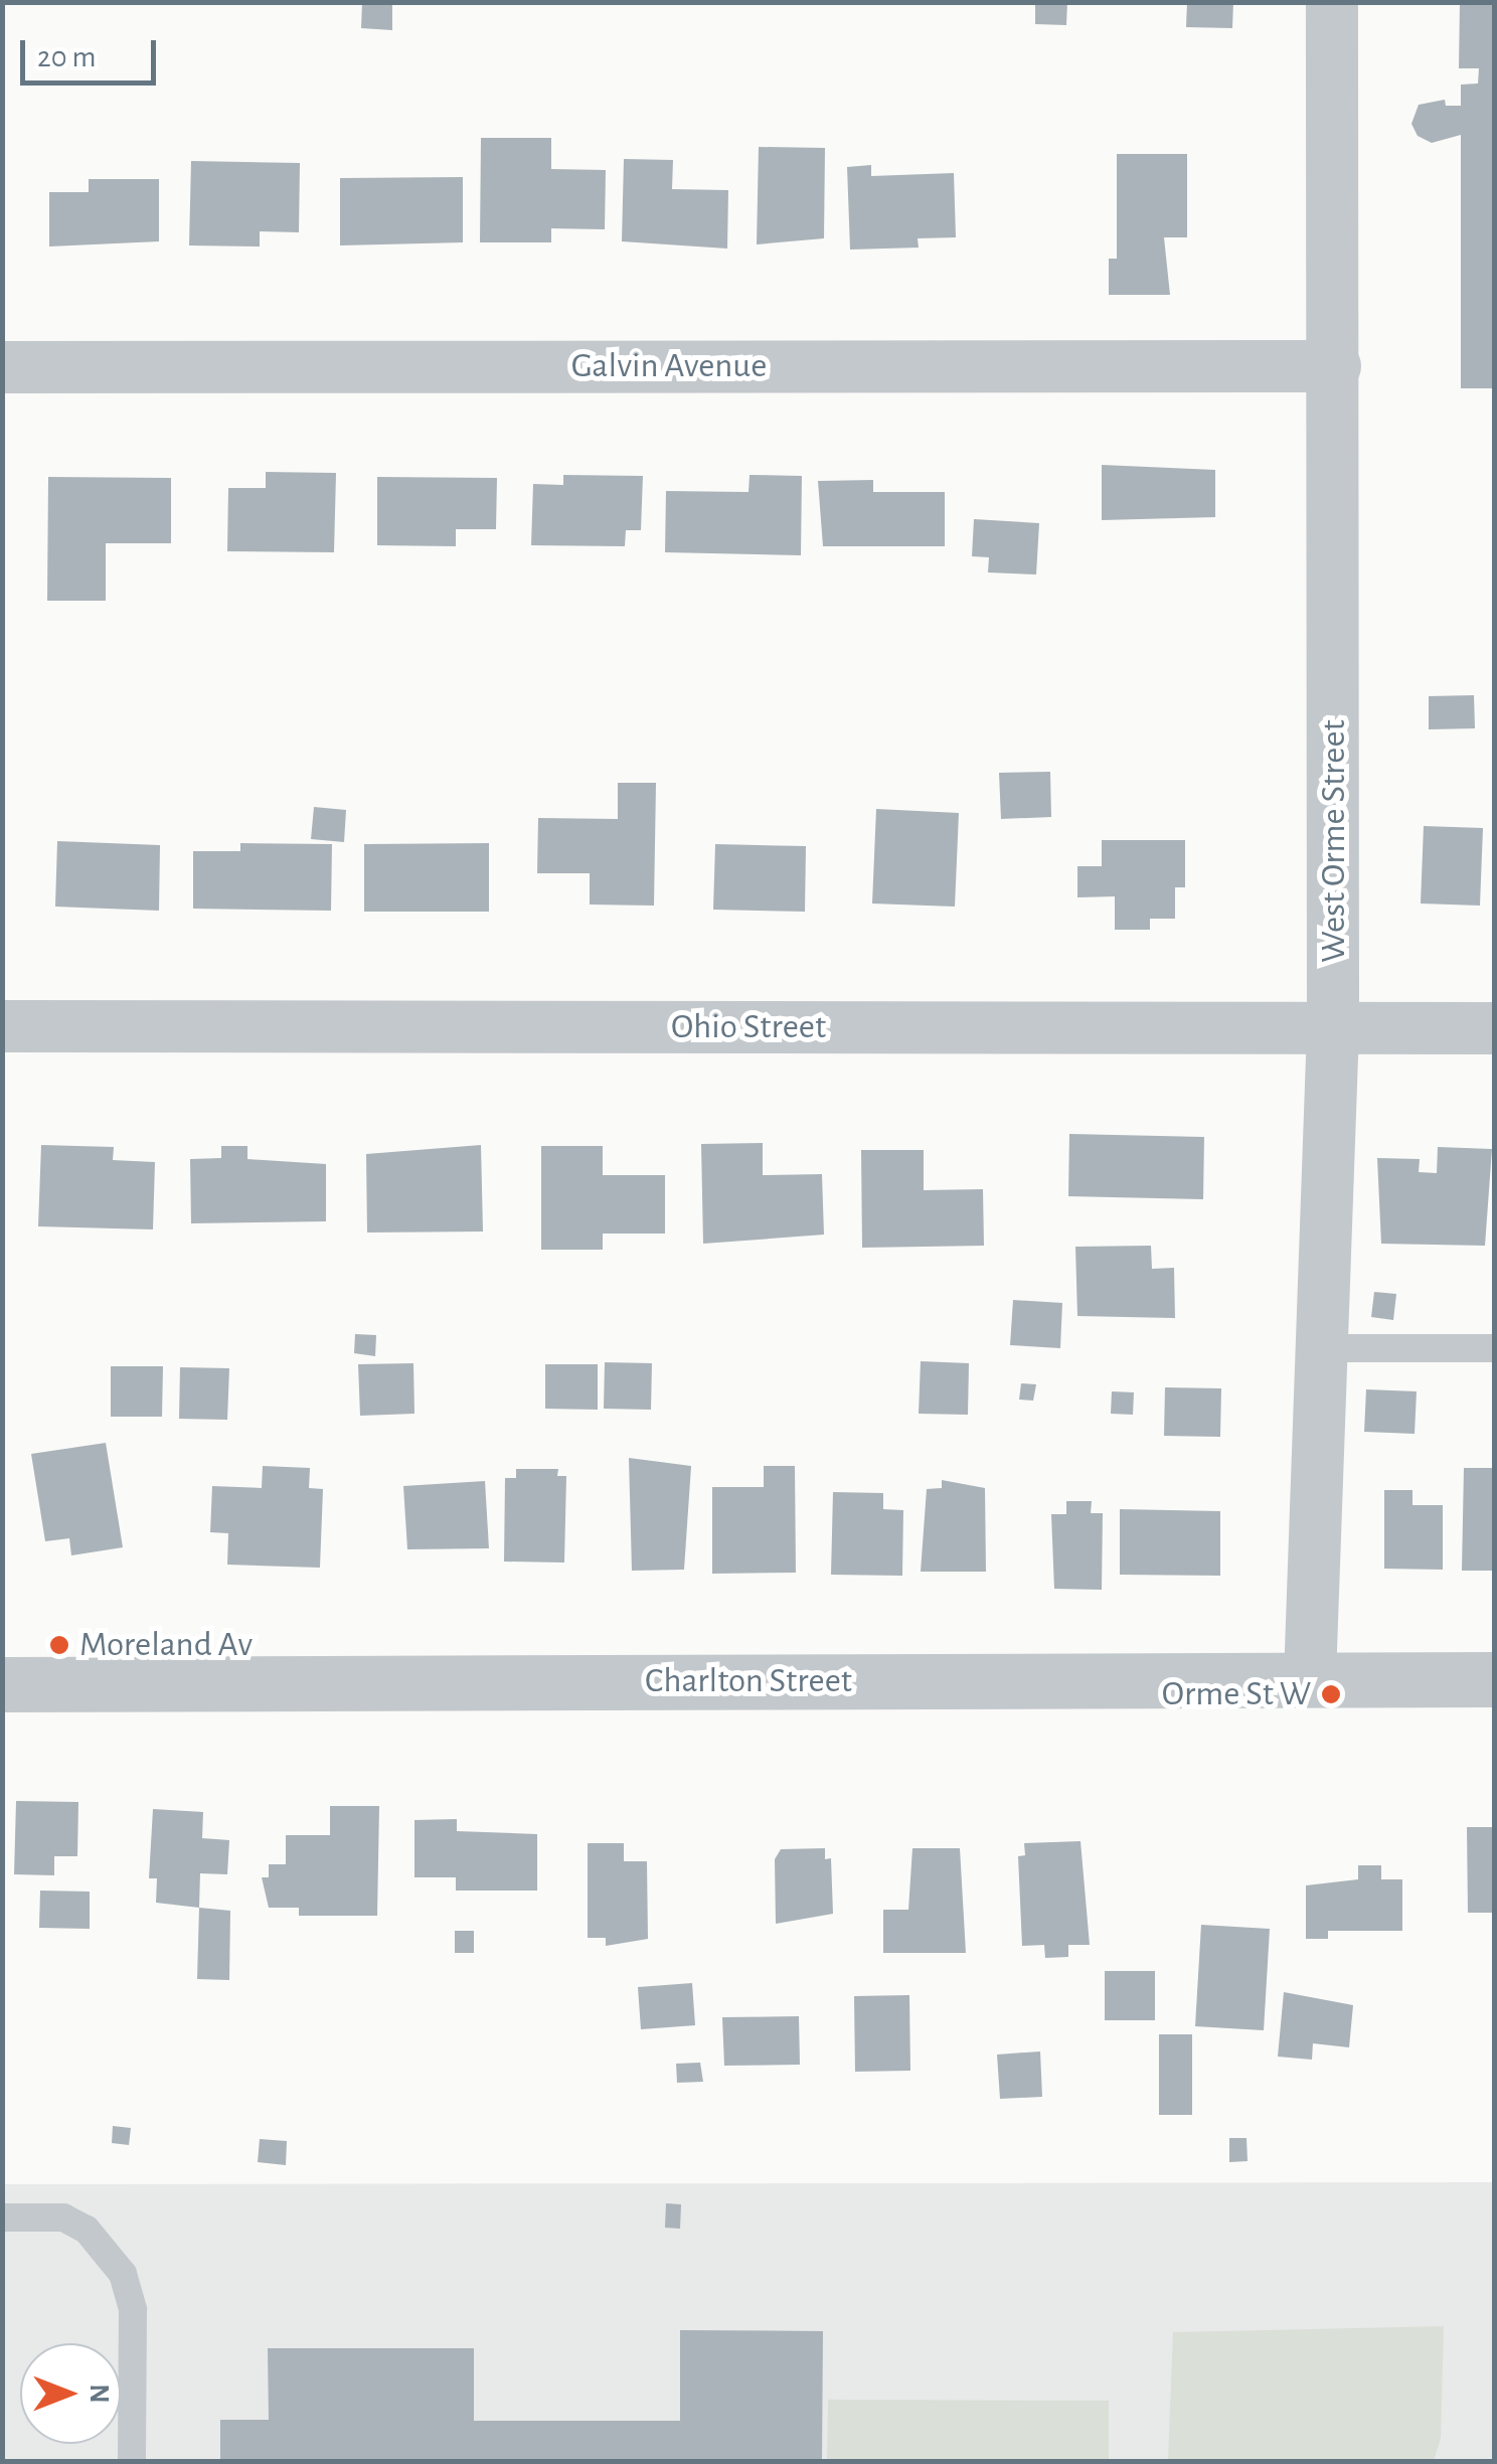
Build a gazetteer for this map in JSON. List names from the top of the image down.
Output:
{
  "streets": {
    "street": [
      "Galvin Avenue",
      "West Orme Street",
      "Ohio Street",
      "Charlton Street"
    ]
  },
  "crossings": [
    ["Galvin Avenue", "West Orme Street"],
    ["West Orme Street", "Ohio Street"],
    ["West Orme Street", "Charlton Street"]
  ],
  "places": ["Moreland Av", "Orme St W"],
  "scale_bar": "20 m",
  "north": "right"
}
